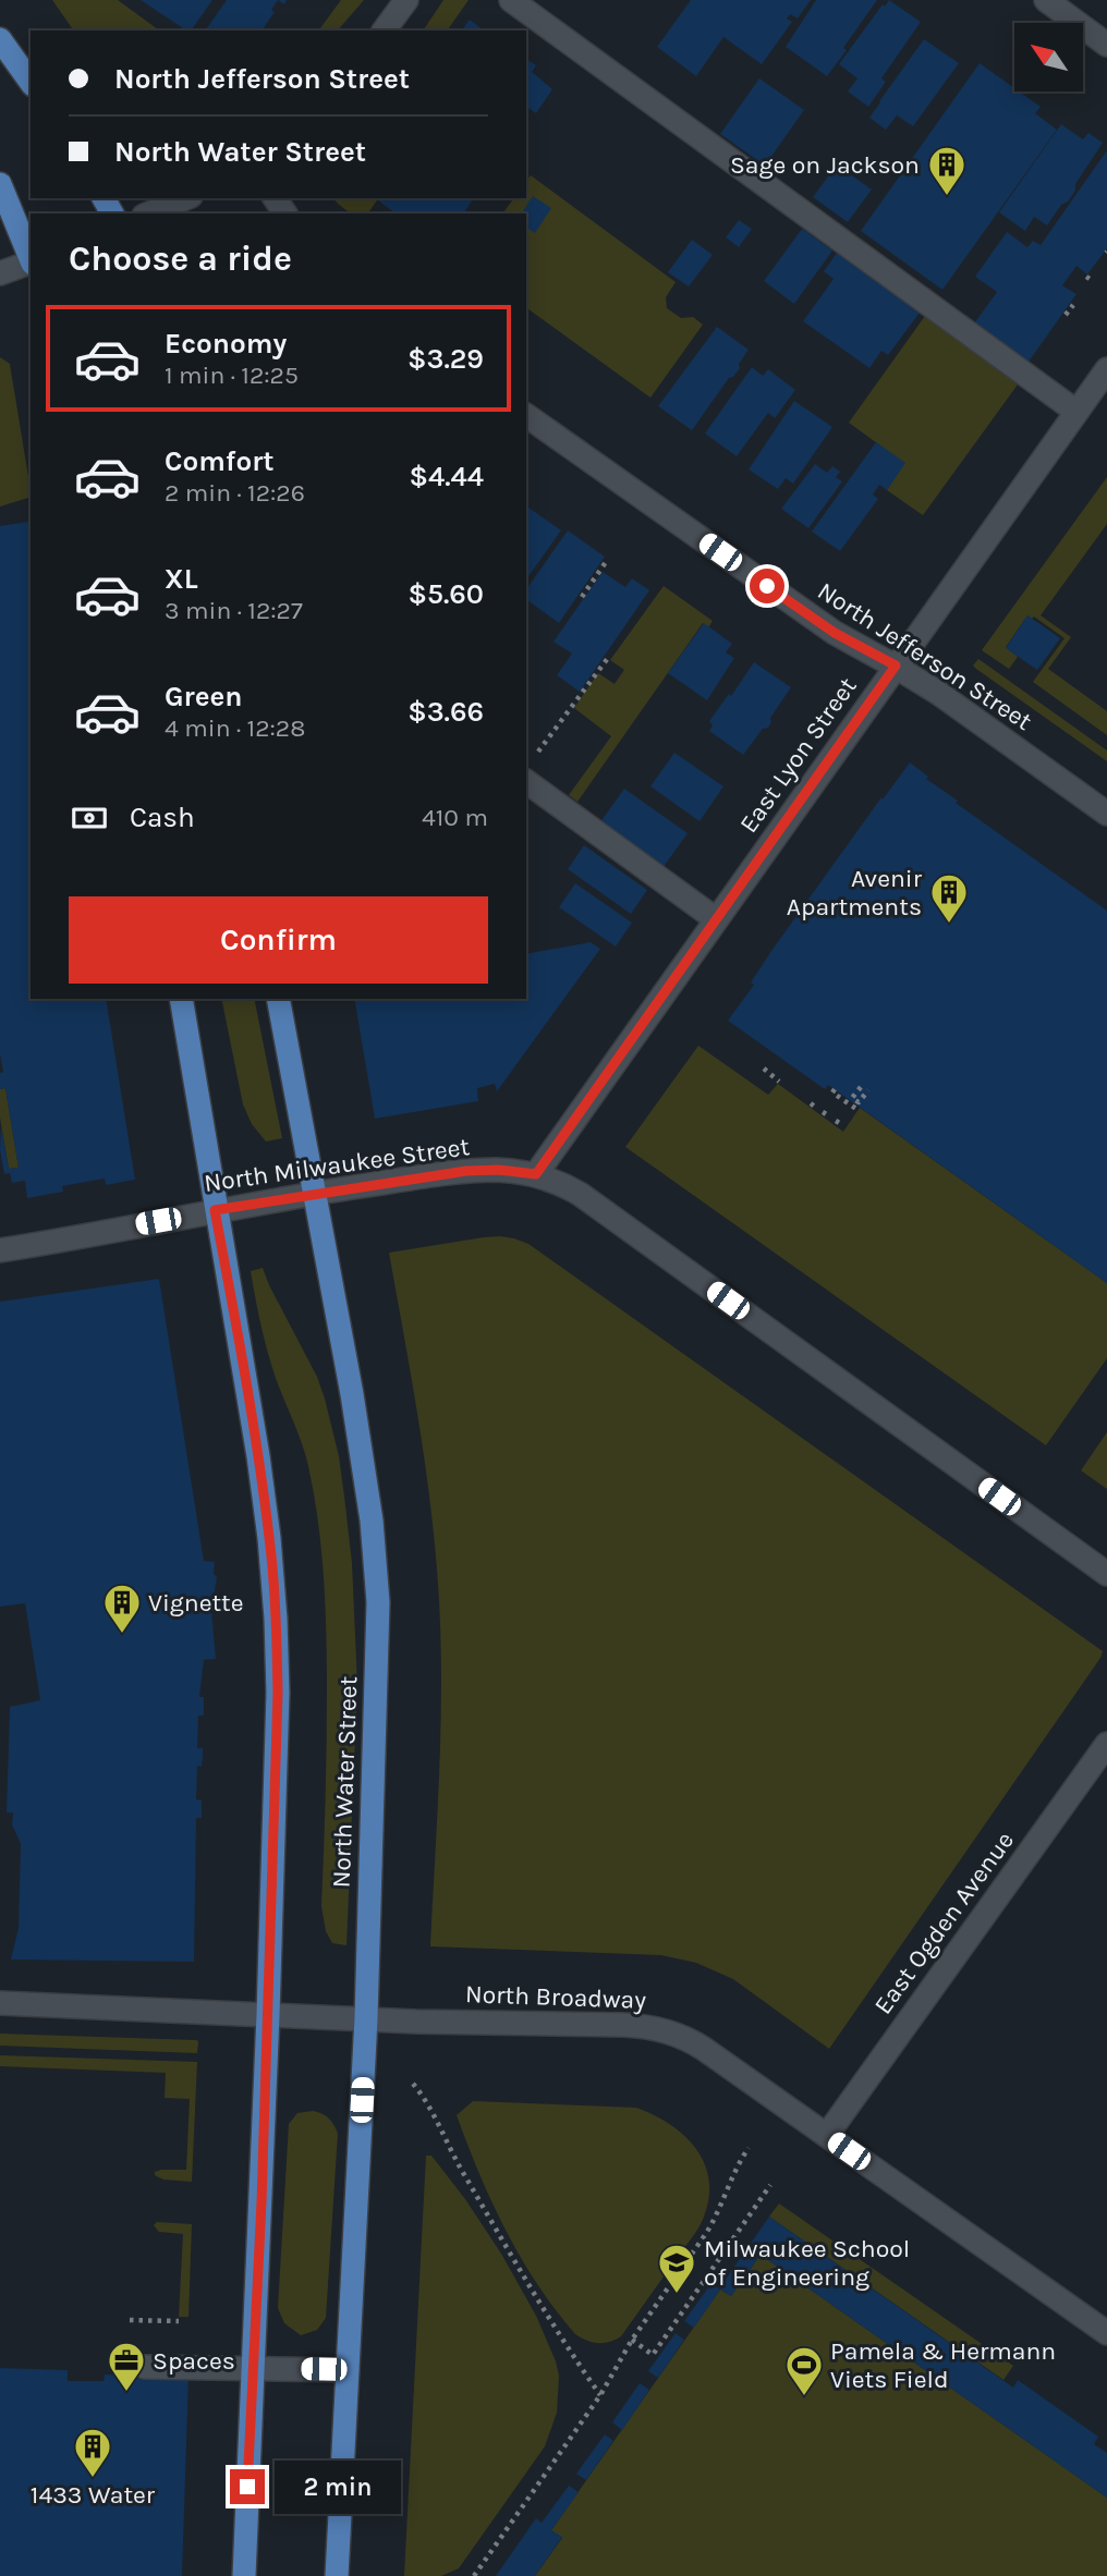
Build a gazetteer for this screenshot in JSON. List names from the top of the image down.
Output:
{
  "streets": {
    "main road": ["North Water Street"],
    "street": [
      "North Jefferson Street",
      "East Lyon Street",
      "North Milwaukee Street",
      "East Ogden Avenue",
      "North Broadway"
    ]
  },
  "crossings": [
    ["North Jefferson Street", "East Lyon Street"],
    ["East Lyon Street", "North Milwaukee Street"],
    ["North Milwaukee Street", "North Water Street"],
    ["North Water Street", "North Broadway"],
    ["East Ogden Avenue", "North Broadway"]
  ],
  "places": {
    "building": [
      "Sage on Jackson",
      "Avenir Apartments",
      "Vignette",
      "1433 Water"
    ],
    "school or university": ["Milwaukee School of Engineering"],
    "office": ["Spaces"],
    "sports": ["Pamela & Hermann Viets Field"]
  },
  "north": "top left",
  "page": {
    "banner": ["North Jefferson Street", "North Water Street"],
    "heading": "Choose a ride",
    "list": [
      {
        "name": "Economy",
        "note": "1 min · 12:25",
        "value": "$3.29"
      },
      {
        "name": "Comfort",
        "note": "2 min · 12:26",
        "value": "$4.44"
      },
      {
        "name": "XL",
        "note": "3 min · 12:27",
        "value": "$5.60"
      },
      {
        "name": "Green",
        "note": "4 min · 12:28",
        "value": "$3.66"
      }
    ],
    "pay": ["Cash", "410 m"],
    "buttons": "Confirm",
    "bubble": "2 min"
  }
}
